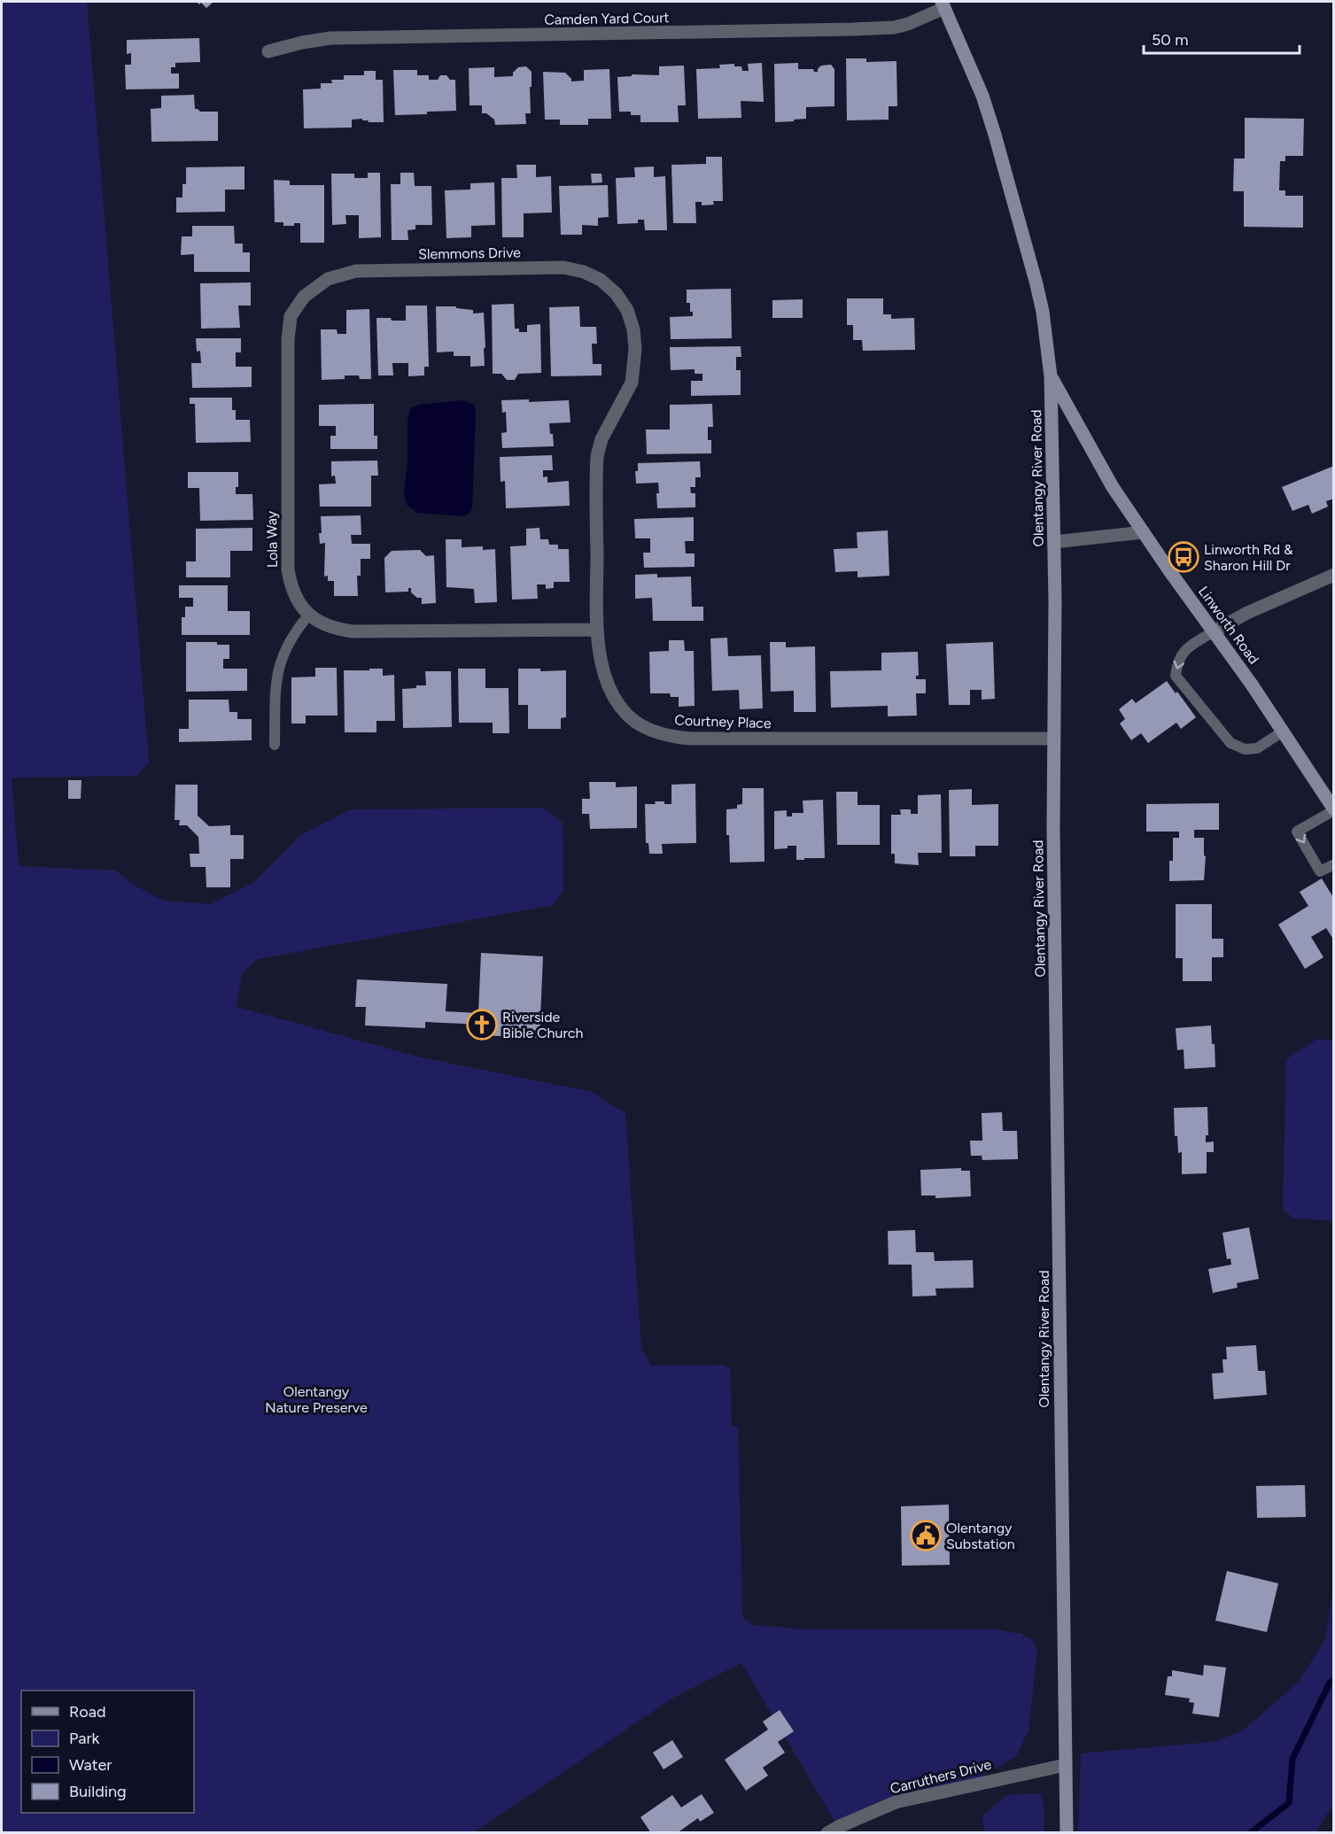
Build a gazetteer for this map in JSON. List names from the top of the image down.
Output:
{
  "streets": {
    "main road": ["Olentangy River Road", "Linworth Road"],
    "street": [
      "Camden Yard Court",
      "Slemmons Drive",
      "Lola Way",
      "Courtney Place",
      "Carruthers Drive"
    ]
  },
  "crossings": [
    ["Camden Yard Court", "Olentangy River Road"],
    ["Slemmons Drive", "Lola Way"],
    ["Slemmons Drive", "Courtney Place"],
    ["Olentangy River Road", "Linworth Road"],
    ["Olentangy River Road", "Courtney Place"],
    ["Olentangy River Road", "Carruthers Drive"]
  ],
  "parks": ["Olentangy Nature Preserve"],
  "places": {
    "bus stop": ["Linworth Rd & Sharon Hill Dr"],
    "church": ["Riverside Bible Church"],
    "public building": ["Olentangy Substation"]
  },
  "legend": [
    "Road",
    "Park",
    "Water",
    "Building"
  ],
  "scale_bar": "50 m"
}
